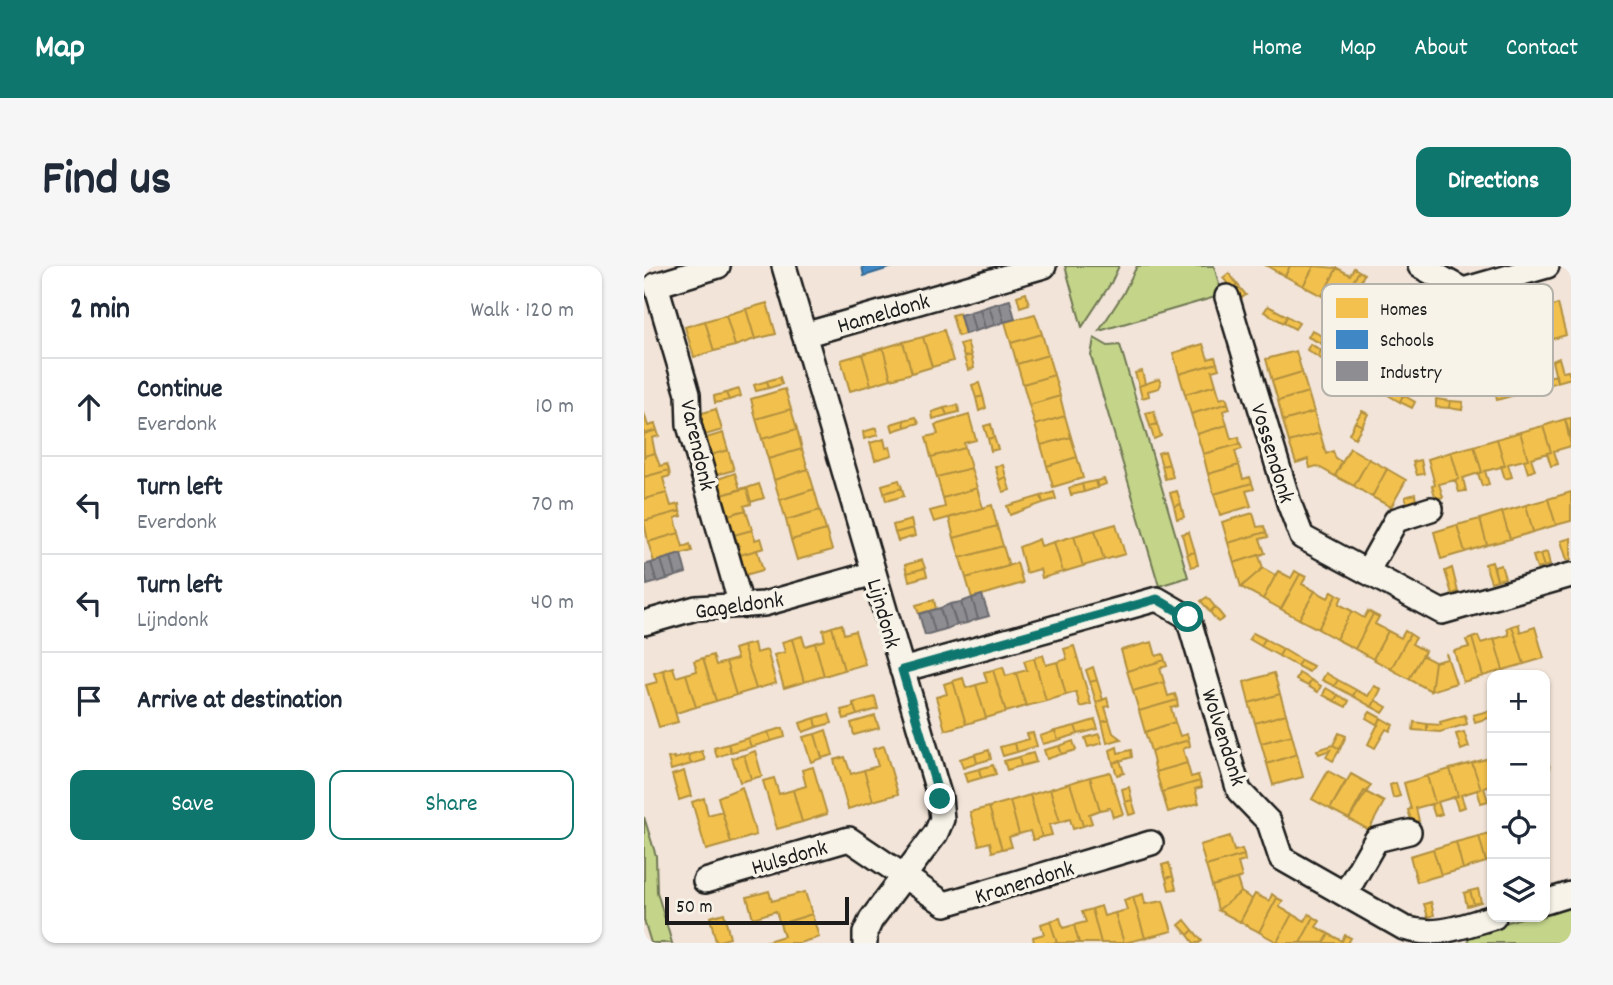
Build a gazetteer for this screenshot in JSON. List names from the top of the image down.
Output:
{
  "streets": {
    "street": [
      "Hameldonk",
      "Varendonk",
      "Vossendonk",
      "Gageldonk",
      "Lijndonk",
      "Wolvendonk",
      "Hulsdonk",
      "Kranendonk"
    ]
  },
  "crossings": [
    ["Hameldonk", "Lijndonk"],
    ["Varendonk", "Gageldonk"],
    ["Gageldonk", "Lijndonk"],
    ["Lijndonk", "Wolvendonk"],
    ["Lijndonk", "Hulsdonk"],
    ["Lijndonk", "Kranendonk"],
    ["Hulsdonk", "Kranendonk"]
  ],
  "legend": ["Homes", "Schools", "Industry"],
  "scale_bar": "50 m",
  "page": {
    "header": "Map",
    "nav": [
      "Home",
      "Map",
      "About",
      "Contact"
    ],
    "title": "Find us",
    "buttons": [
      "Directions",
      ["Save", "Share"]
    ],
    "heading": ["2 min", "Walk · 120 m"],
    "list": [
      ["Continue", "Everdonk", "10 m"],
      ["Turn left", "Everdonk", "70 m"],
      ["Turn left", "Lijndonk", "40 m"],
      "Arrive at destination"
    ],
    "map_buttons": ["+", "−"],
    "scale": "50 m"
  }
}
